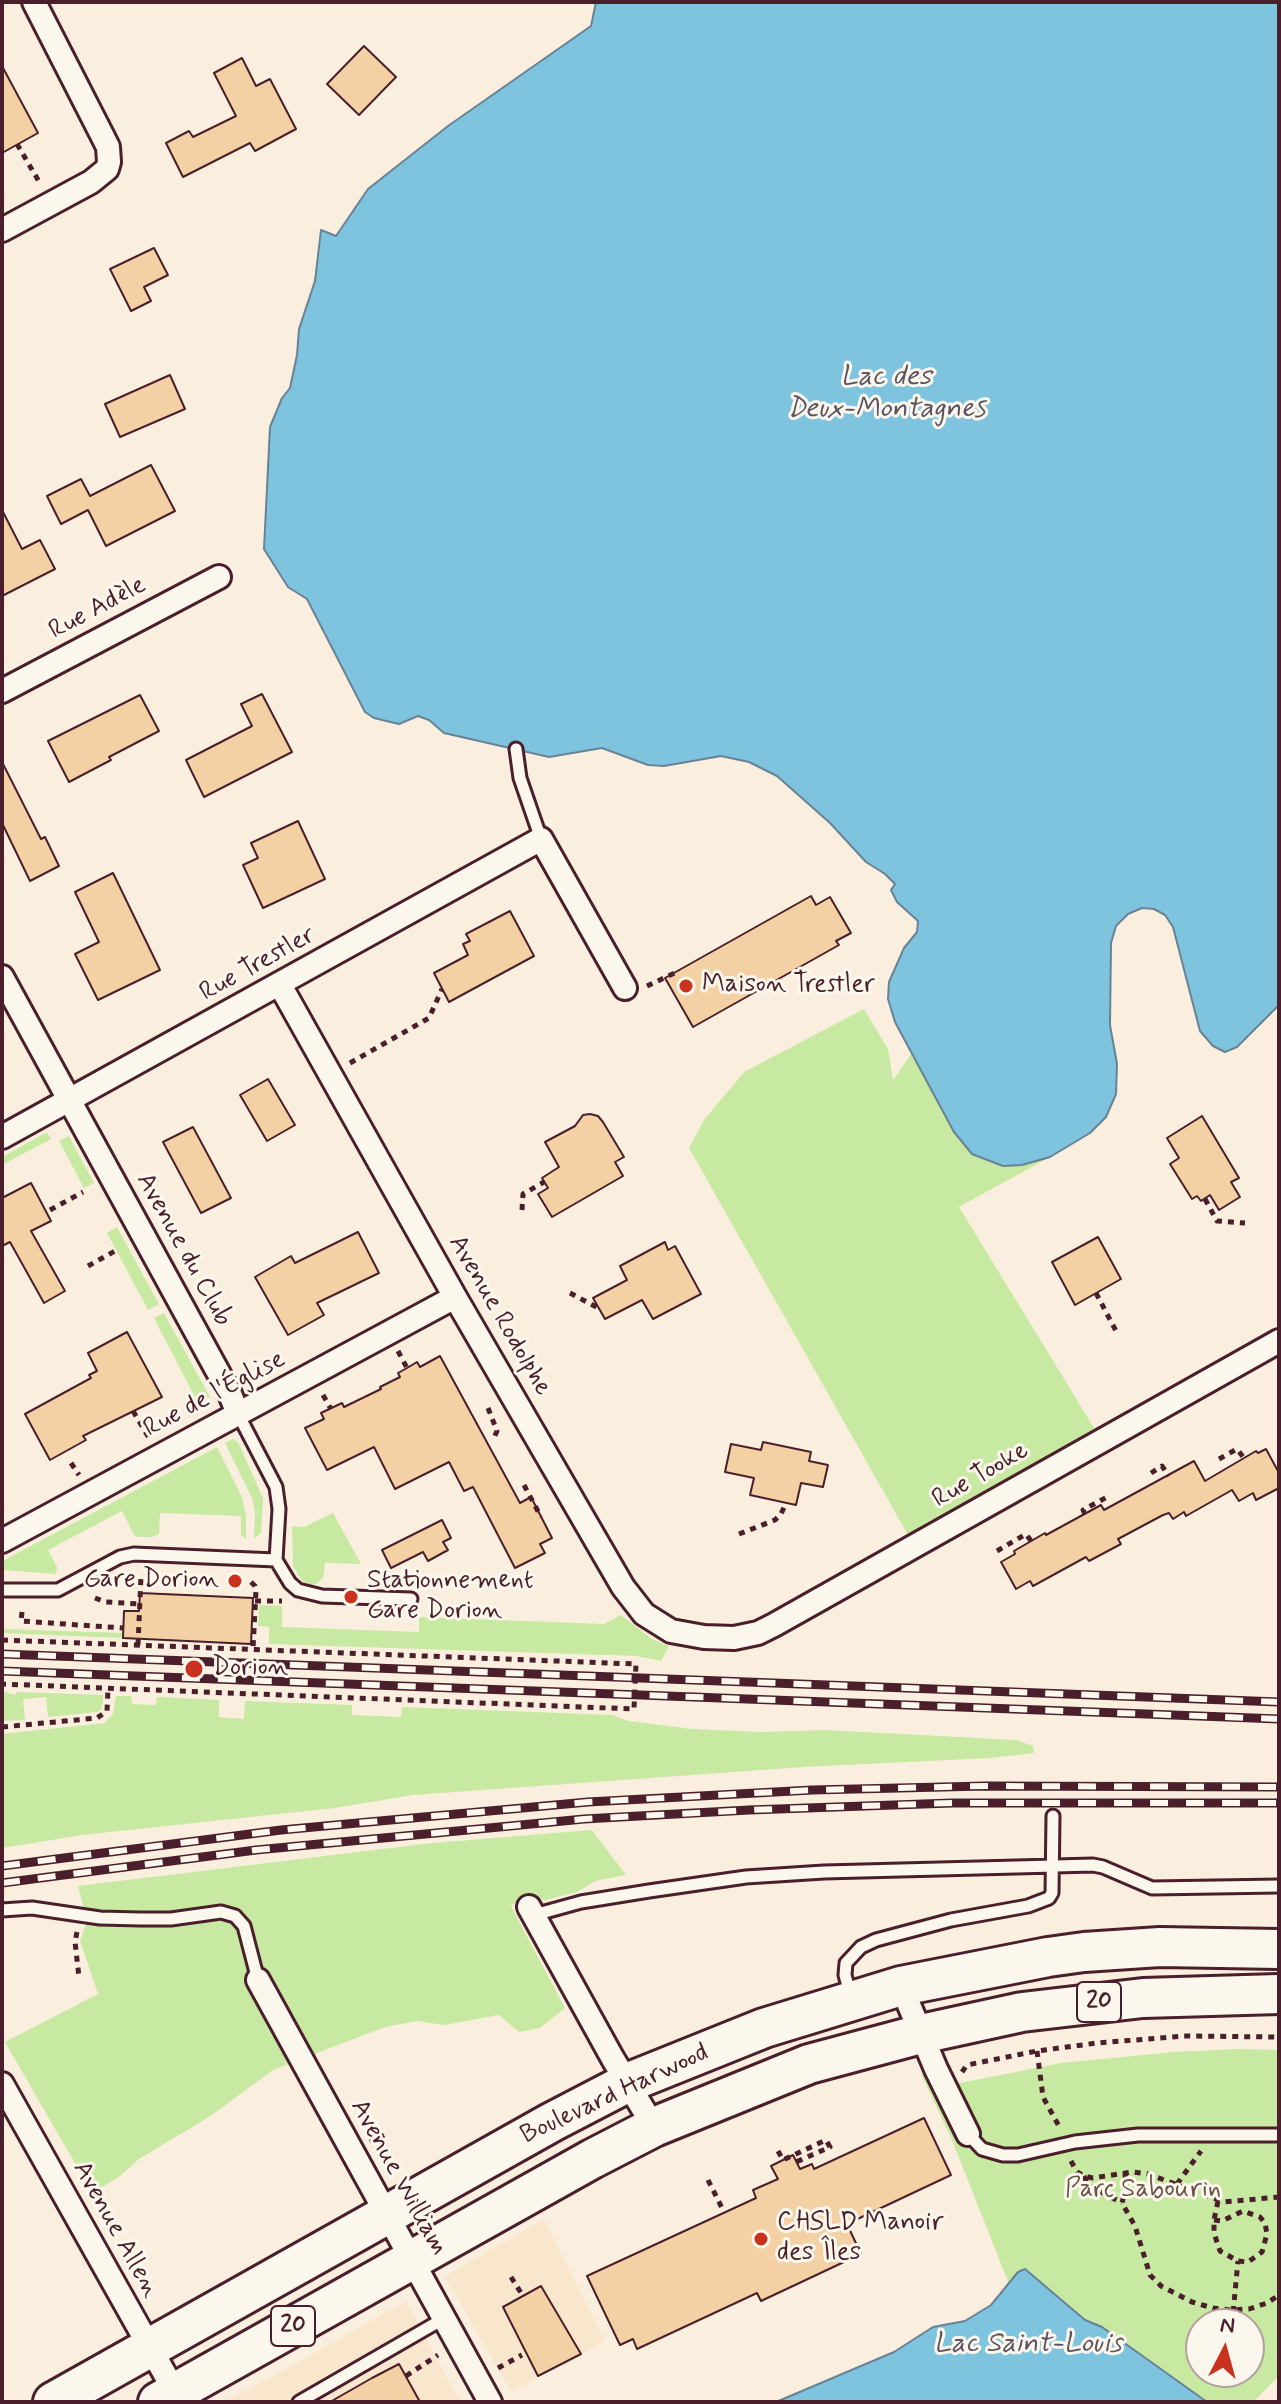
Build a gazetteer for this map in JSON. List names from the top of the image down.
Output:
{
  "streets": {
    "highway": ["20", "Boulevard Harwood"],
    "street": [
      "Rue Adèle",
      "Rue Trestler",
      "Avenue du Club",
      "Avenue Rodolphe",
      "Rue de l'Église",
      "Rue Tooke",
      "Avenue William",
      "Avenue Allen"
    ]
  },
  "crossings": [
    ["Rue Trestler", "Avenue du Club"],
    ["Rue Trestler", "Avenue Rodolphe"],
    ["Avenue du Club", "Rue de l'Église"],
    ["Avenue Rodolphe", "Rue de l'Église"],
    ["Avenue Rodolphe", "Rue Tooke"],
    ["Boulevard Harwood", "Avenue William"],
    ["Boulevard Harwood", "Avenue Allen"]
  ],
  "water": ["Lac des Deux-Montagnes", "Lac Saint-Louis"],
  "parks": ["Parc Sabourin"],
  "places": [
    "Maison Trestler",
    "Gare Dorion",
    "Stationnement Gare Dorion",
    "Dorion",
    "CHSLD Manoir des Îles"
  ],
  "north": "top"
}
